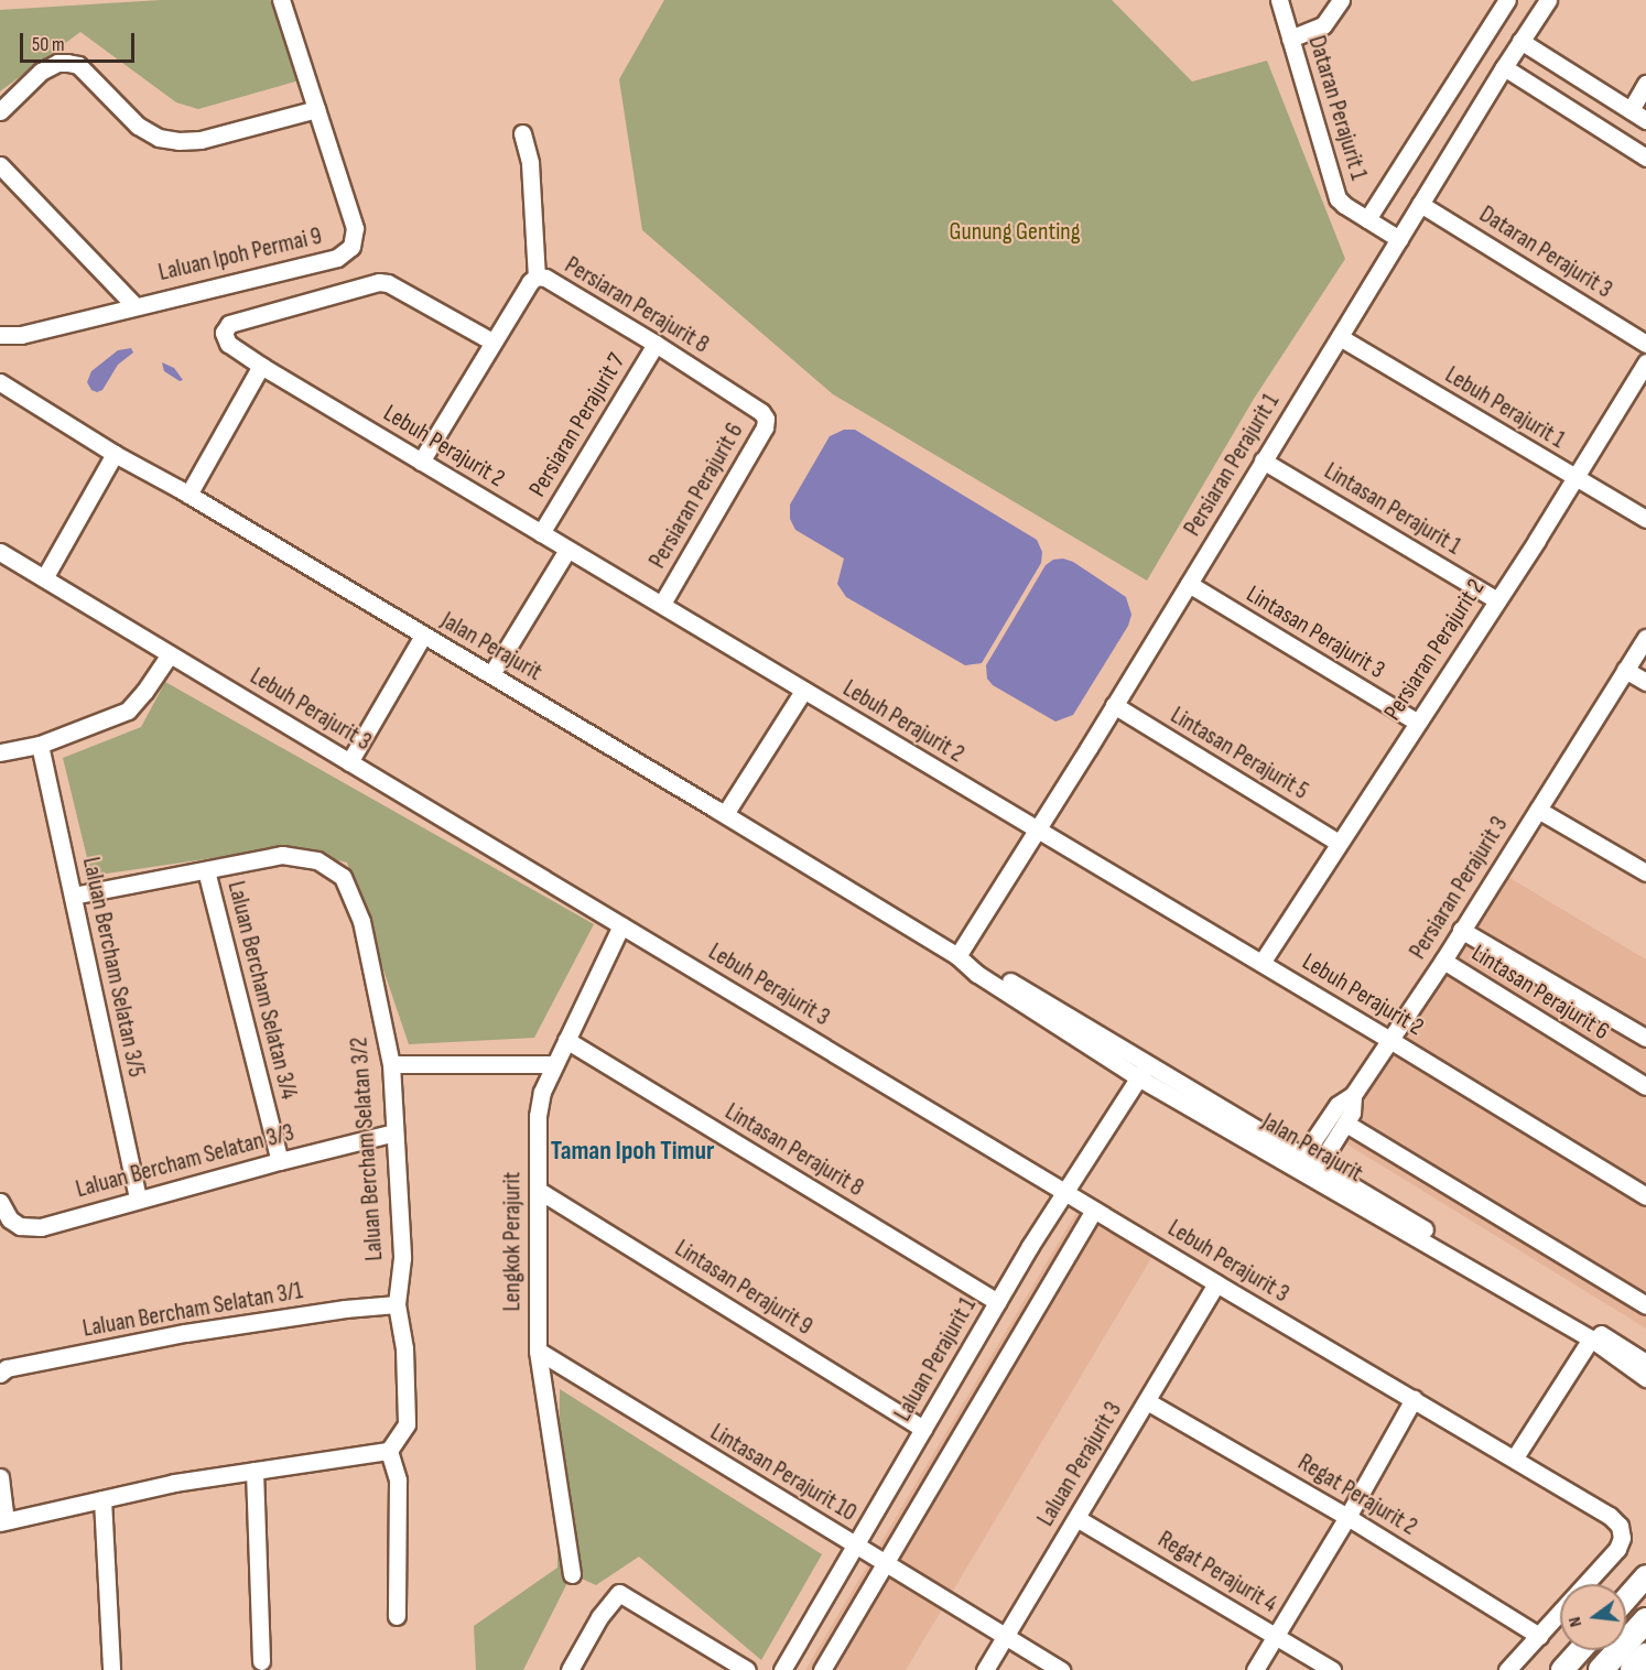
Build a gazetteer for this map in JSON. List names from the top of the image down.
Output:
{
  "streets": {
    "street": [
      "Dataran Perajurit 1",
      "Dataran Perajurit 3",
      "Laluan Ipoh Permai 9",
      "Persiaran Perajurit 8",
      "Lebuh Perajurit 1",
      "Persiaran Perajurit 7",
      "Lebuh Perajurit 2",
      "Persiaran Perajurit 1",
      "Persiaran Perajurit 6",
      "Lintasan Perajurit 1",
      "Lintasan Perajurit 3",
      "Jalan Perajurit",
      "Persiaran Perajurit 2",
      "Lebuh Perajurit 3",
      "Lintasan Perajurit 5",
      "Persiaran Perajurit 3",
      "Laluan Bercham Selatan 3/5",
      "Laluan Bercham Selatan 3/4",
      "Lintasan Perajurit 6",
      "Laluan Bercham Selatan 3/2",
      "Lintasan Perajurit 8",
      "Laluan Bercham Selatan 3/3",
      "Lengkok Perajurit",
      "Lintasan Perajurit 9",
      "Laluan Bercham Selatan 3/1",
      "Laluan Perajurit 1",
      "Laluan Perajurit 3",
      "Lintasan Perajurit 10",
      "Regat Perajurit 2",
      "Regat Perajurit 4"
    ]
  },
  "crossings": [
    ["Dataran Perajurit 1", "Persiaran Perajurit 1"],
    ["Dataran Perajurit 3", "Persiaran Perajurit 1"],
    ["Persiaran Perajurit 8", "Persiaran Perajurit 7"],
    ["Persiaran Perajurit 8", "Lebuh Perajurit 2"],
    ["Persiaran Perajurit 8", "Persiaran Perajurit 6"],
    ["Lebuh Perajurit 1", "Persiaran Perajurit 1"],
    ["Lebuh Perajurit 1", "Persiaran Perajurit 2"],
    ["Persiaran Perajurit 7", "Lebuh Perajurit 2"],
    ["Lebuh Perajurit 2", "Persiaran Perajurit 1"],
    ["Lebuh Perajurit 2", "Persiaran Perajurit 6"],
    ["Lebuh Perajurit 2", "Persiaran Perajurit 2"],
    ["Lebuh Perajurit 2", "Persiaran Perajurit 3"],
    ["Persiaran Perajurit 1", "Lintasan Perajurit 1"],
    ["Persiaran Perajurit 1", "Lintasan Perajurit 3"],
    ["Persiaran Perajurit 1", "Jalan Perajurit"],
    ["Persiaran Perajurit 1", "Lintasan Perajurit 5"],
    ["Lintasan Perajurit 1", "Persiaran Perajurit 2"],
    ["Lintasan Perajurit 3", "Persiaran Perajurit 2"],
    ["Jalan Perajurit", "Persiaran Perajurit 3"],
    ["Jalan Perajurit", "Laluan Perajurit 1"],
    ["Persiaran Perajurit 2", "Lintasan Perajurit 5"],
    ["Lebuh Perajurit 3", "Lengkok Perajurit"],
    ["Lebuh Perajurit 3", "Laluan Perajurit 1"],
    ["Lebuh Perajurit 3", "Laluan Perajurit 3"],
    ["Lebuh Perajurit 3", "Regat Perajurit 2"],
    ["Persiaran Perajurit 3", "Lintasan Perajurit 6"],
    ["Laluan Bercham Selatan 3/5", "Laluan Bercham Selatan 3/2"],
    ["Laluan Bercham Selatan 3/5", "Laluan Bercham Selatan 3/3"],
    ["Laluan Bercham Selatan 3/4", "Laluan Bercham Selatan 3/2"],
    ["Laluan Bercham Selatan 3/4", "Laluan Bercham Selatan 3/3"],
    ["Laluan Bercham Selatan 3/2", "Laluan Bercham Selatan 3/3"],
    ["Laluan Bercham Selatan 3/2", "Laluan Bercham Selatan 3/1"],
    ["Lintasan Perajurit 8", "Lengkok Perajurit"],
    ["Lintasan Perajurit 8", "Laluan Perajurit 1"],
    ["Lengkok Perajurit", "Lintasan Perajurit 9"],
    ["Lengkok Perajurit", "Lintasan Perajurit 10"],
    ["Lintasan Perajurit 9", "Laluan Perajurit 1"],
    ["Laluan Perajurit 1", "Lintasan Perajurit 10"],
    ["Laluan Perajurit 3", "Lintasan Perajurit 10"],
    ["Laluan Perajurit 3", "Regat Perajurit 2"],
    ["Laluan Perajurit 3", "Regat Perajurit 4"]
  ],
  "districts": ["Taman Ipoh Timur"],
  "parks": ["Gunung Genting"],
  "scale_bar": "50 m",
  "north": "left"
}
